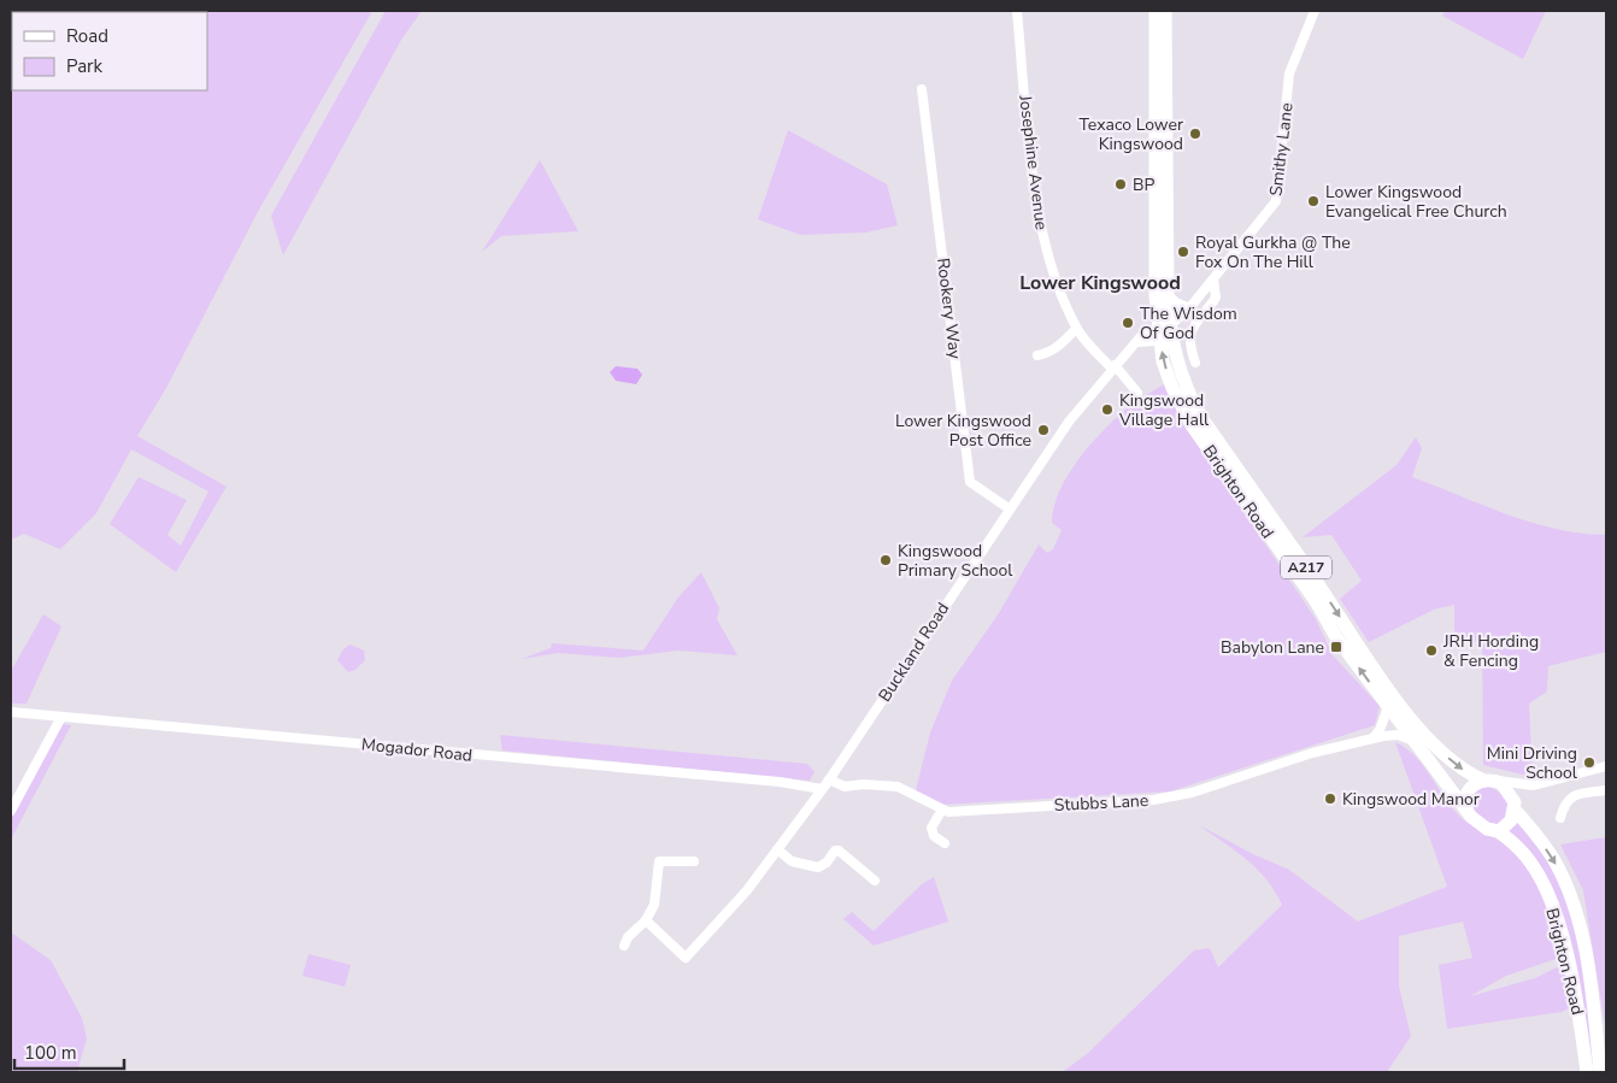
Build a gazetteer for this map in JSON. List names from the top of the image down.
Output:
{
  "streets": {
    "highway": ["Brighton Road", "A217"],
    "street": [
      "Smithy Lane",
      "Josephine Avenue",
      "Rookery Way",
      "Buckland Road",
      "Mogador Road",
      "Stubbs Lane"
    ]
  },
  "crossings": [
    ["Smithy Lane", "Brighton Road"],
    ["Smithy Lane", "Buckland Road"],
    ["Josephine Avenue", "Buckland Road"],
    ["Rookery Way", "Buckland Road"],
    ["Brighton Road", "A217"],
    ["Brighton Road", "Buckland Road"],
    ["Brighton Road", "Stubbs Lane"],
    ["Buckland Road", "Mogador Road"],
    ["Buckland Road", "Stubbs Lane"]
  ],
  "districts": ["Lower Kingswood"],
  "places": {
    "other": [
      "Texaco Lower Kingswood",
      "BP",
      "Lower Kingswood Evangelical Free Church",
      "Royal Gurkha @ The Fox On The Hill",
      "The Wisdom Of God",
      "Kingswood Village Hall",
      "Lower Kingswood Post Office",
      "Kingswood Primary School",
      "JRH Hording & Fencing",
      "Mini Driving School",
      "Kingswood Manor"
    ],
    "transit": ["Babylon Lane"]
  },
  "legend": ["Road", "Park"],
  "scale_bar": "100 m"
}
